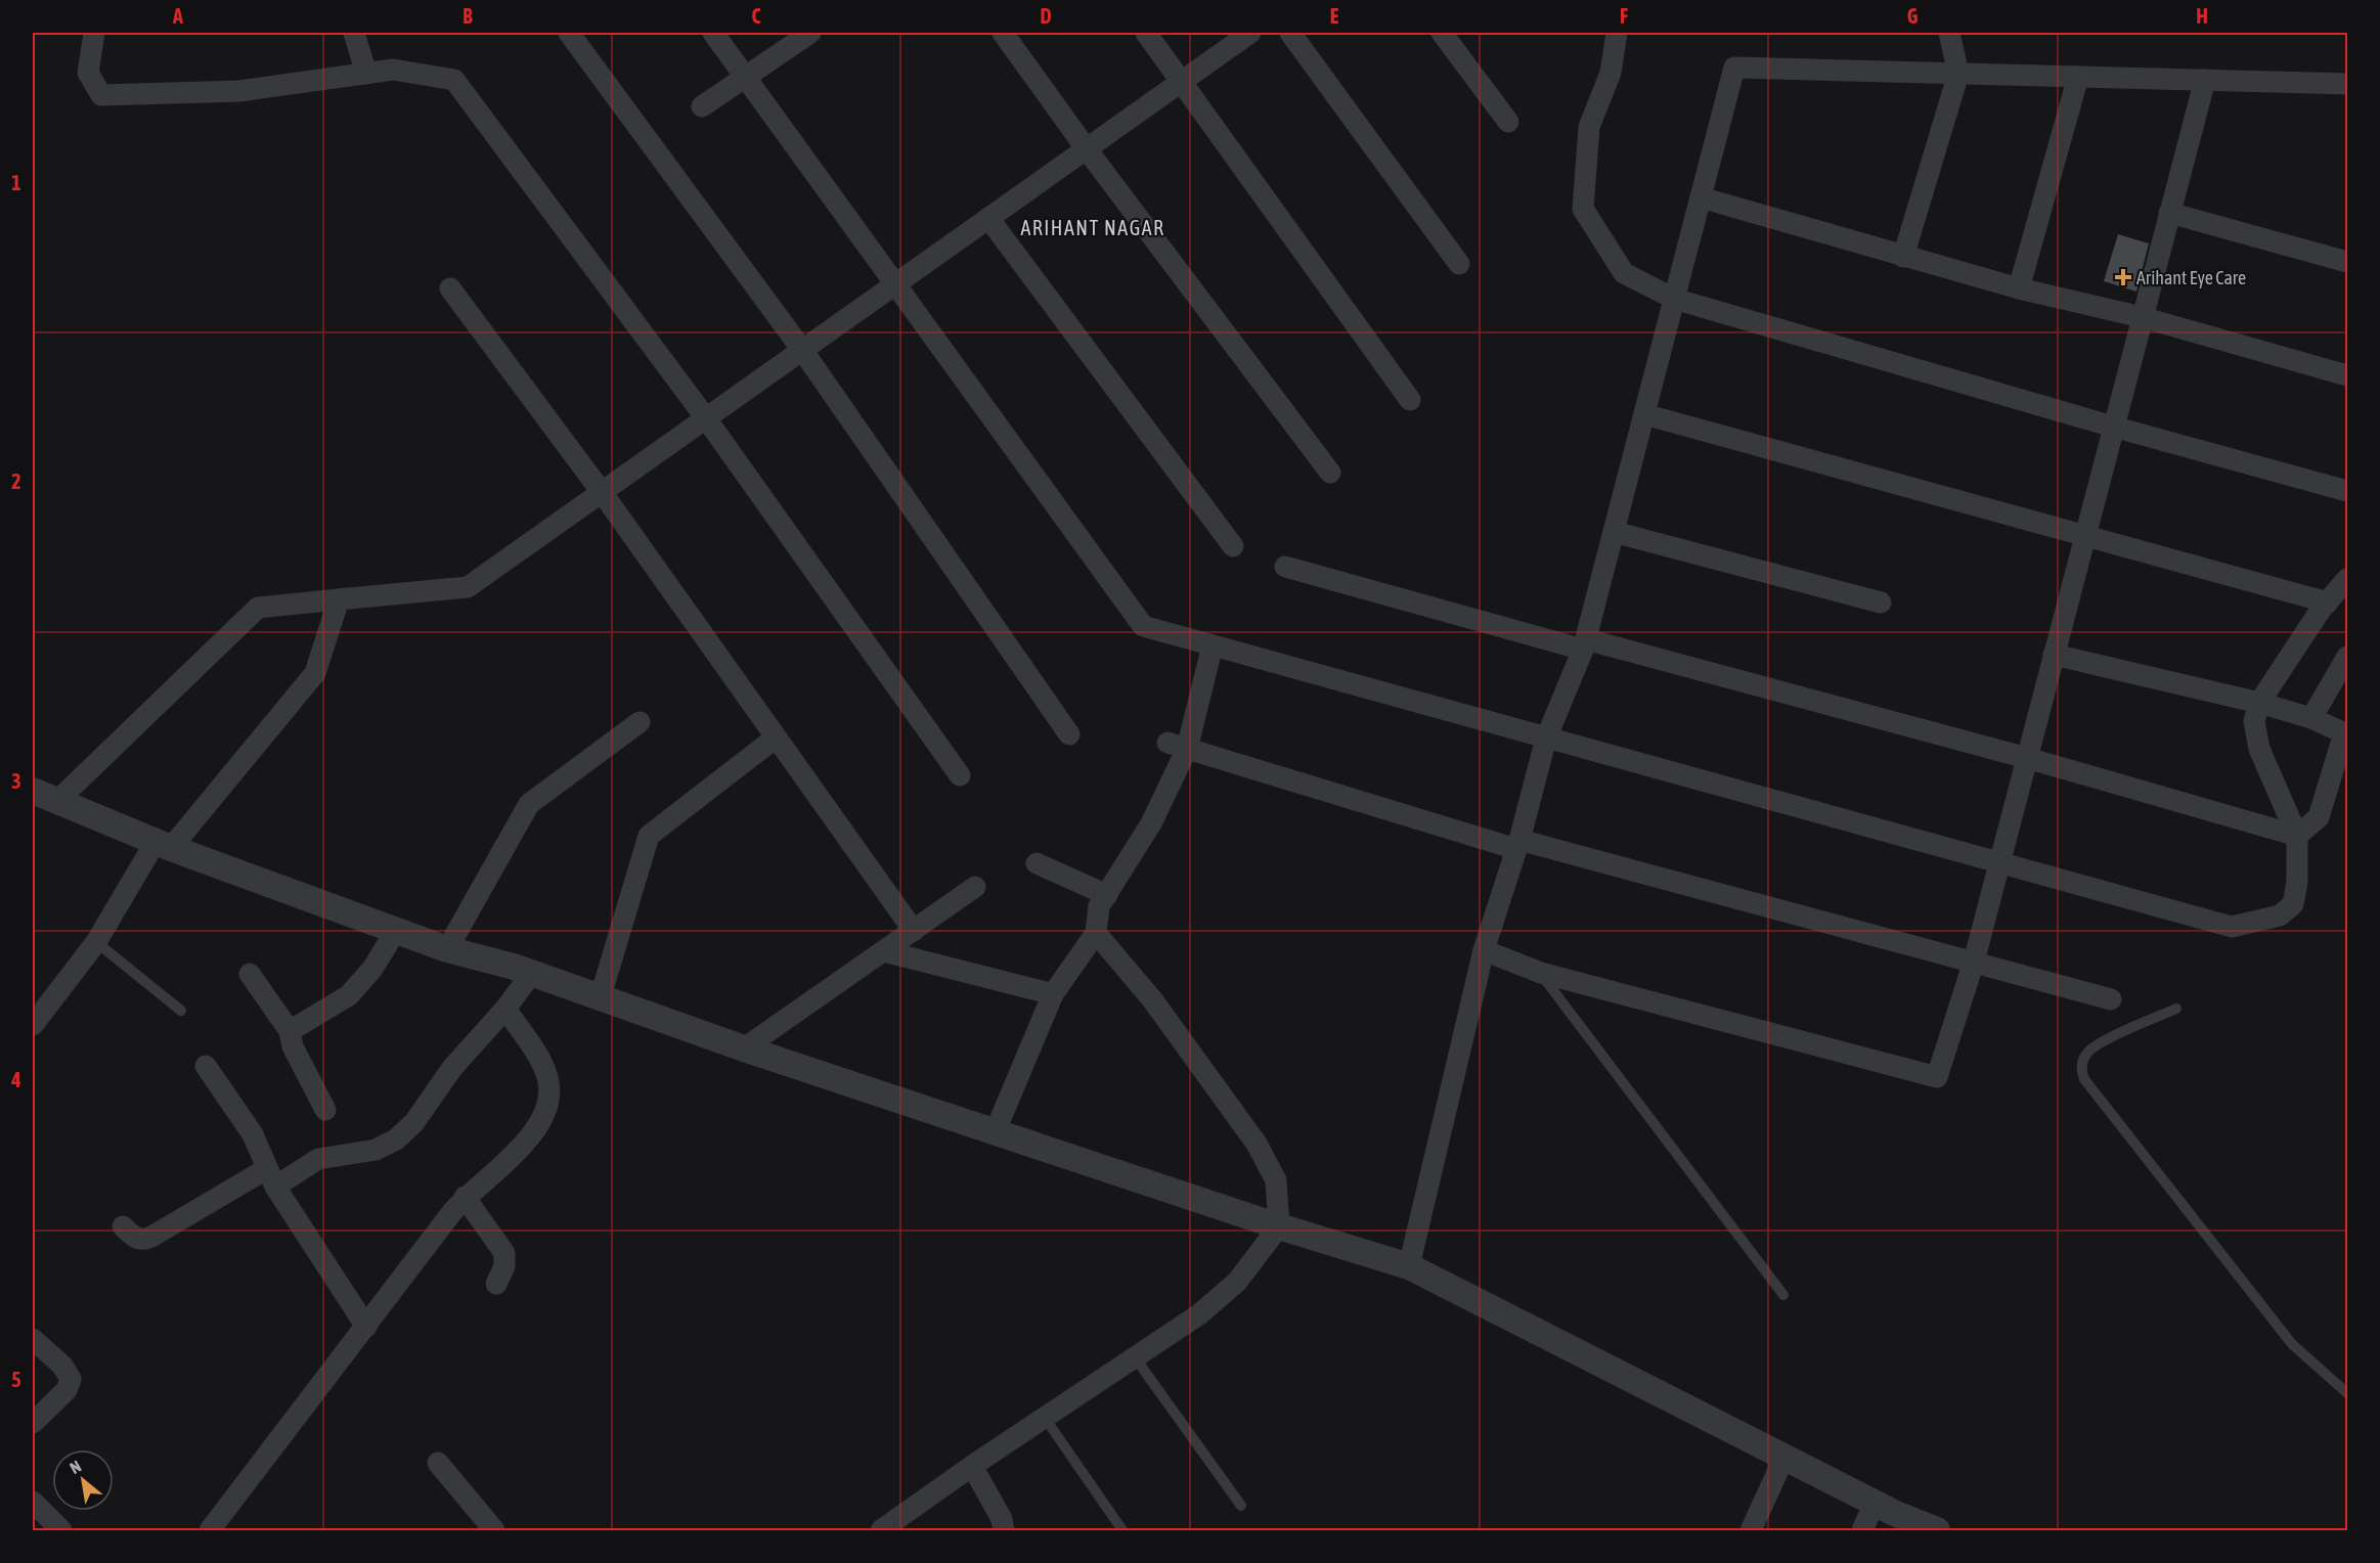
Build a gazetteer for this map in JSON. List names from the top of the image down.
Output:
{
  "districts": ["ARIHANT NAGAR"],
  "places": {
    "health": ["Arihant Eye Care"]
  },
  "north": "top left",
  "grid": {
    "columns": [
      "A",
      "B",
      "C",
      "D",
      "E",
      "F",
      "G",
      "H"
    ],
    "rows": [
      "1",
      "2",
      "3",
      "4",
      "5"
    ]
  }
}
